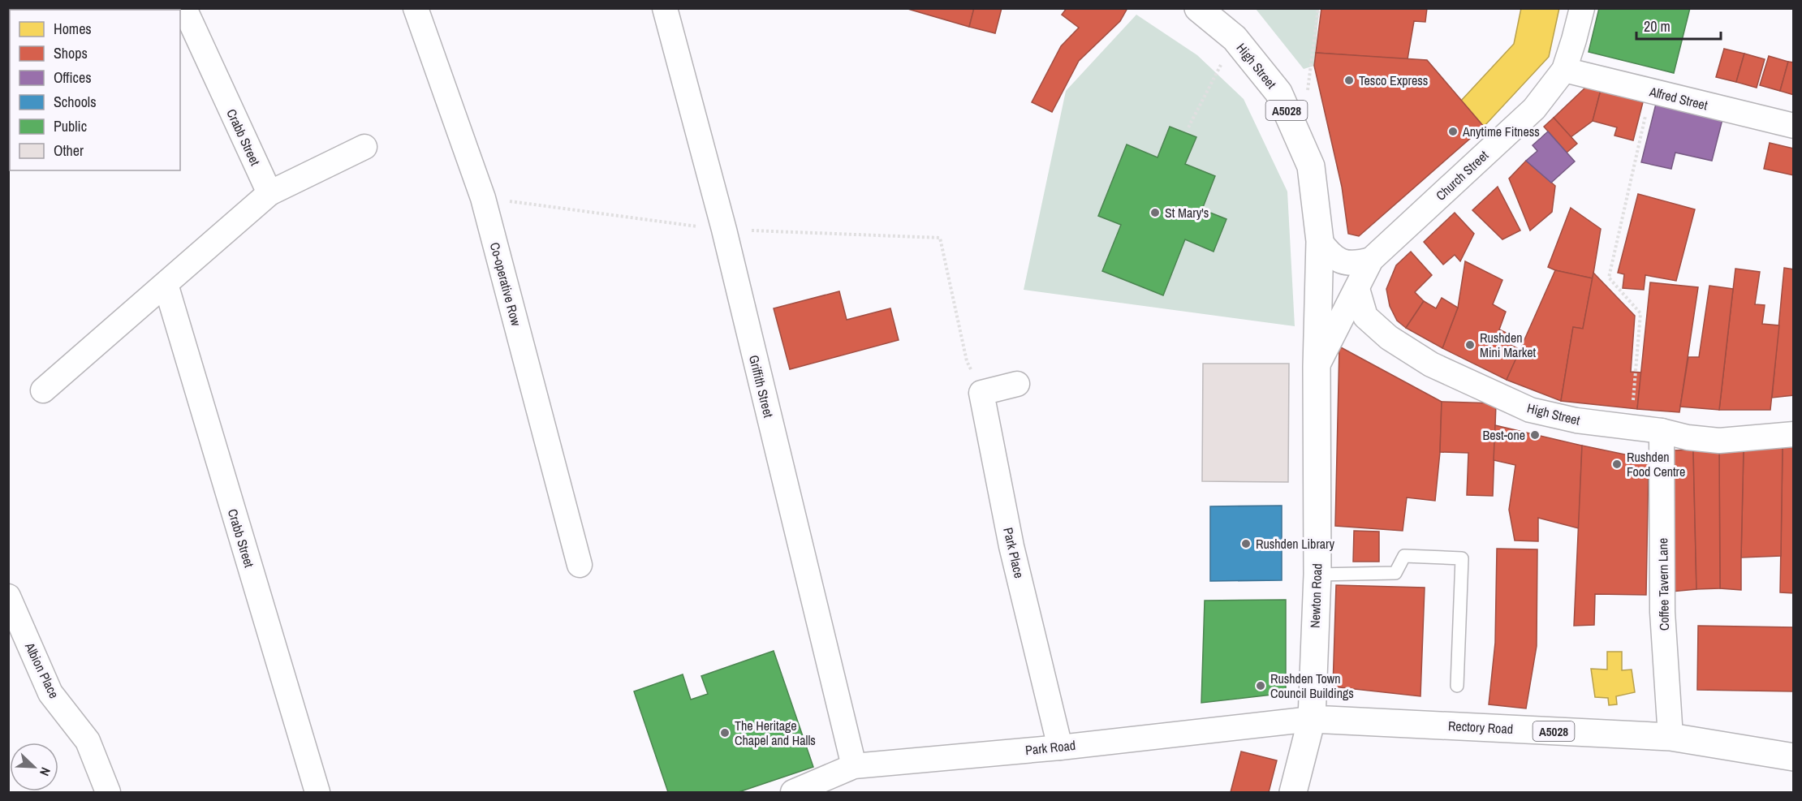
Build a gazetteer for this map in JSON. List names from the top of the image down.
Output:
{
  "streets": {
    "main road": [
      "High Street",
      "A5028",
      "Newton Road",
      "Rectory Road"
    ],
    "street": [
      "Alfred Street",
      "Crabb Street",
      "Church Street",
      "Co-operative Row",
      "Griffith Street",
      "Park Place",
      "Coffee Tavern Lane",
      "Albion Place",
      "Park Road"
    ]
  },
  "crossings": [
    ["High Street", "Church Street"],
    ["High Street", "Coffee Tavern Lane"],
    ["High Street", "Newton Road"],
    ["Alfred Street", "Church Street"],
    ["Church Street", "Newton Road"],
    ["Griffith Street", "Park Road"],
    ["Park Place", "Park Road"],
    ["Coffee Tavern Lane", "Rectory Road"],
    ["Newton Road", "Rectory Road"],
    ["Newton Road", "Park Road"],
    ["Rectory Road", "Park Road"]
  ],
  "places": [
    "Tesco Express",
    "Anytime Fitness",
    "St Mary's",
    "Rushden Mini Market",
    "Best-one",
    "Rushden Food Centre",
    "Rushden Library",
    "Rushden Town Council Buildings",
    "The Heritage Chapel and Halls"
  ],
  "legend": [
    "Homes",
    "Shops",
    "Offices",
    "Schools",
    "Public",
    "Other"
  ],
  "scale_bar": "20 m",
  "north": "bottom right"
}
